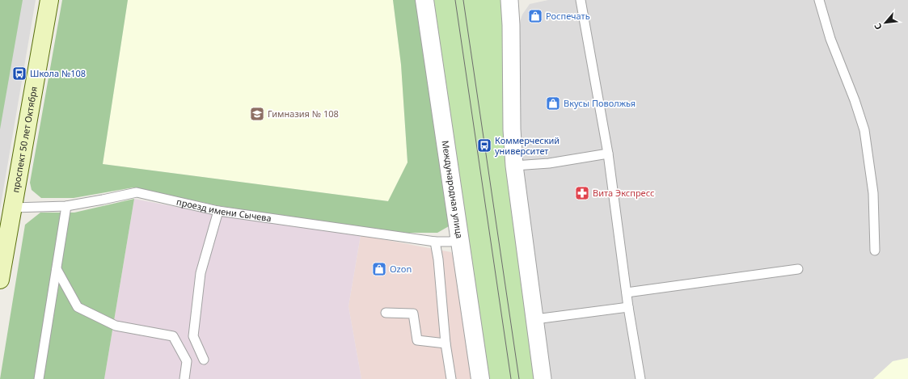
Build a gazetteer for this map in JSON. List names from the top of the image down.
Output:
{
  "streets": {
    "main road": ["проспект 50 лет Октября"],
    "street": ["Международная улица"],
    "lane": ["проезд имени Сычева"]
  },
  "crossings": [
    ["проспект 50 лет Октября", "проезд имени Сычева"],
    ["Международная улица", "проезд имени Сычева"]
  ],
  "places": {
    "shop": ["Роспечать", "Вкусы Поволжья", "Ozon"],
    "bus stop": ["Школа №108", "Коммерческий университет"],
    "school or university": ["Гимназия № 108"],
    "pharmacy": ["Вита Экспресс"]
  },
  "north": "bottom left"
}
